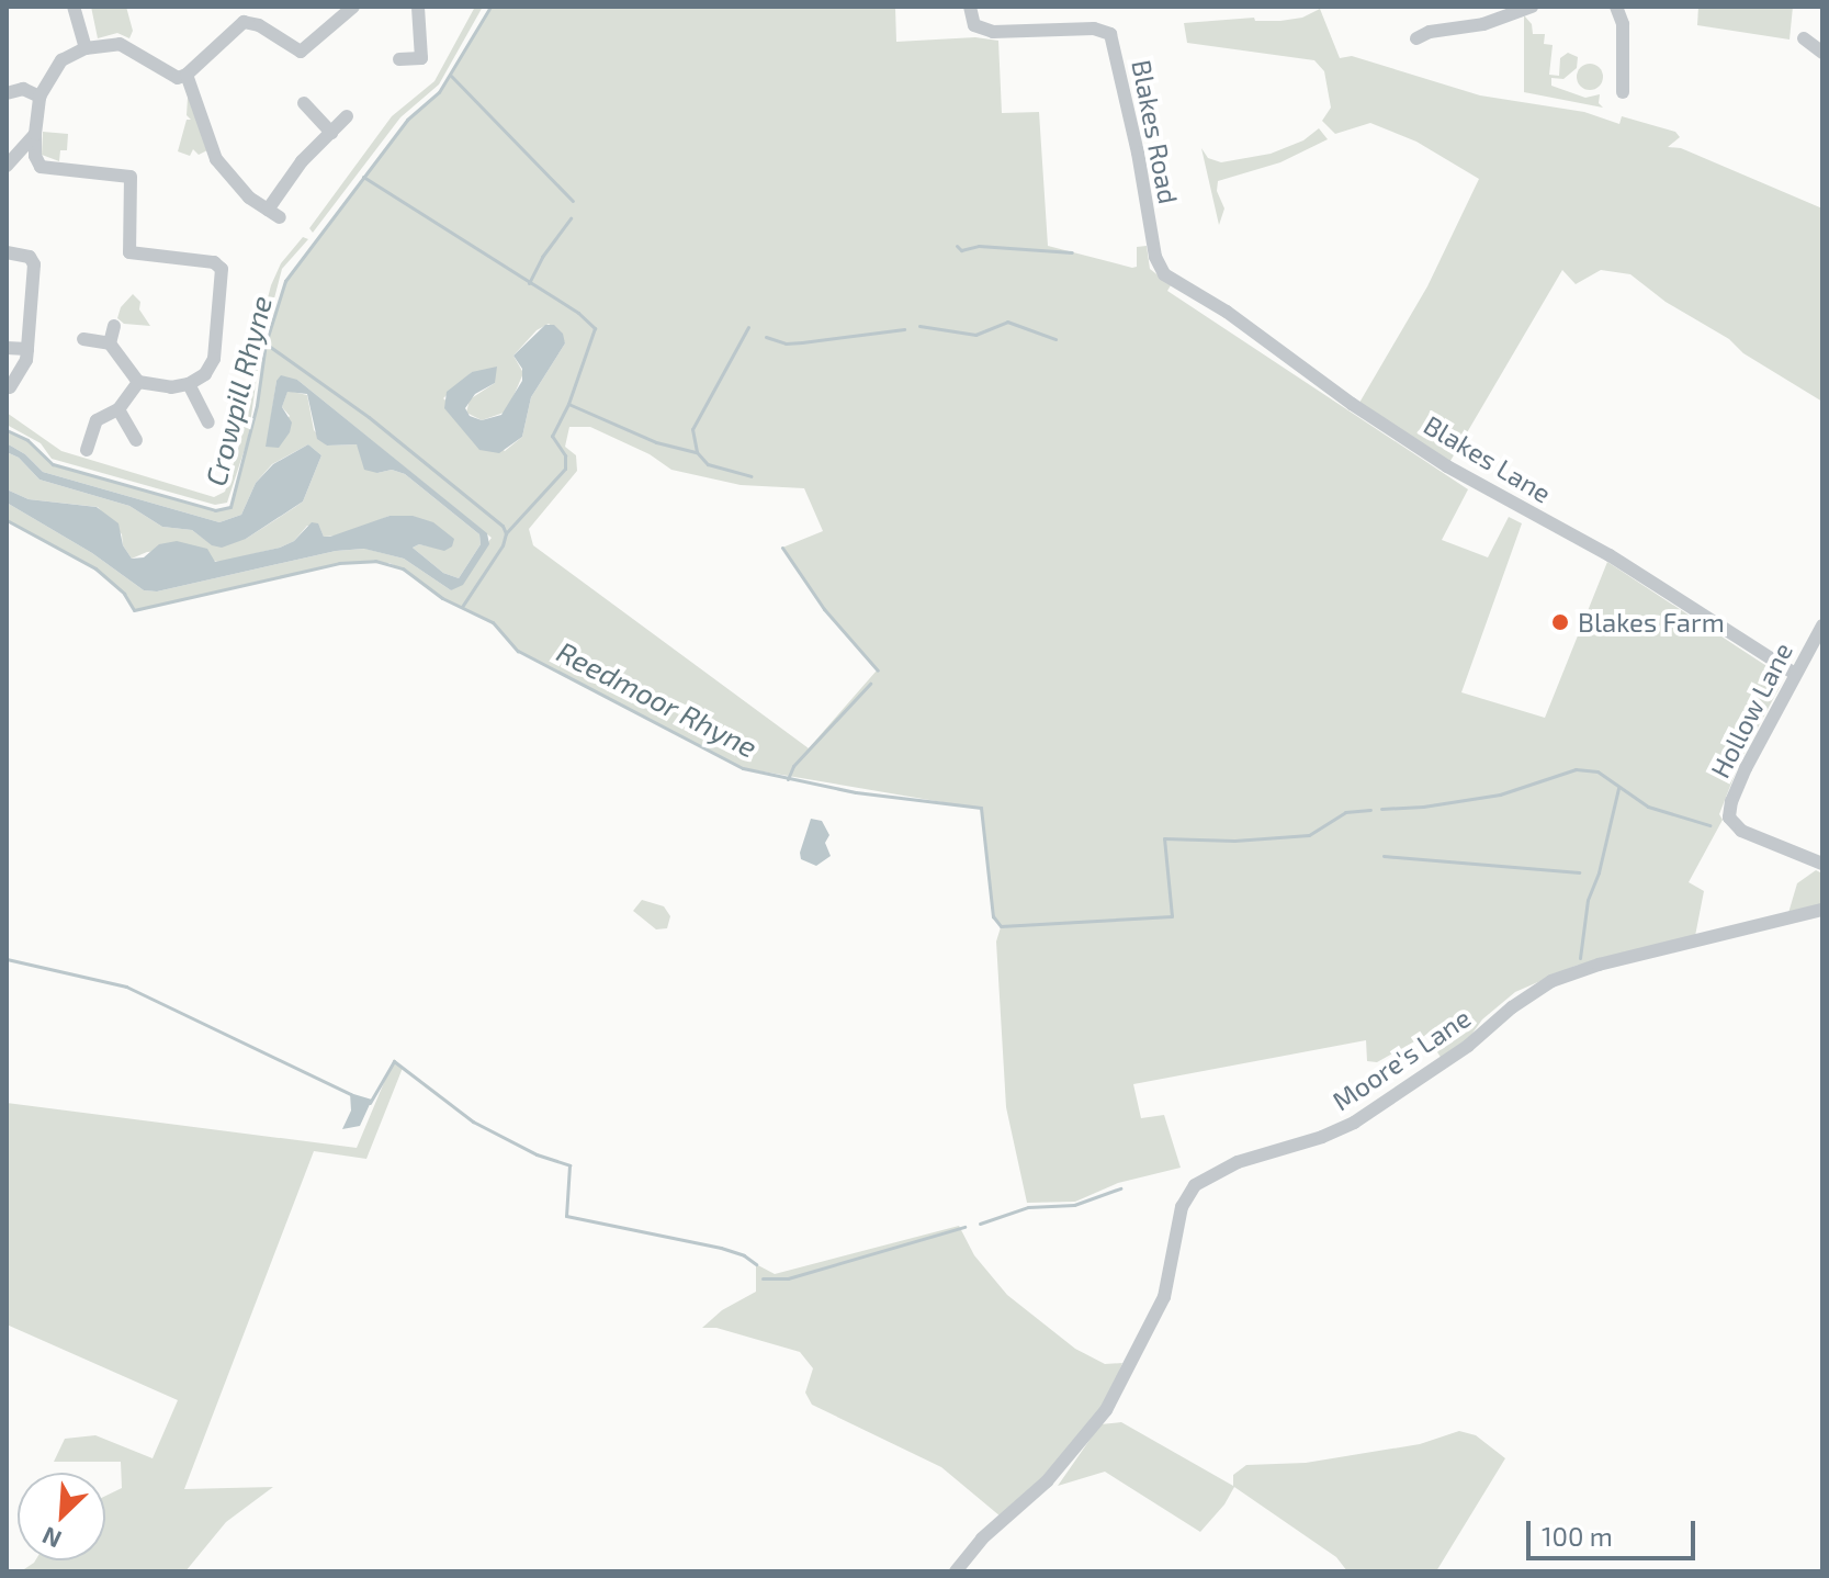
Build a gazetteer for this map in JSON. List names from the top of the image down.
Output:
{
  "streets": {
    "street": [
      "Blakes Road",
      "Blakes Lane",
      "Hollow Lane",
      "Moore's Lane"
    ]
  },
  "crossings": [
    ["Blakes Road", "Blakes Lane"],
    ["Blakes Lane", "Hollow Lane"]
  ],
  "water": ["Crowpill Rhyne", "Reedmoor Rhyne"],
  "places": ["Blakes Farm"],
  "scale_bar": "100 m",
  "north": "bottom left"
}
